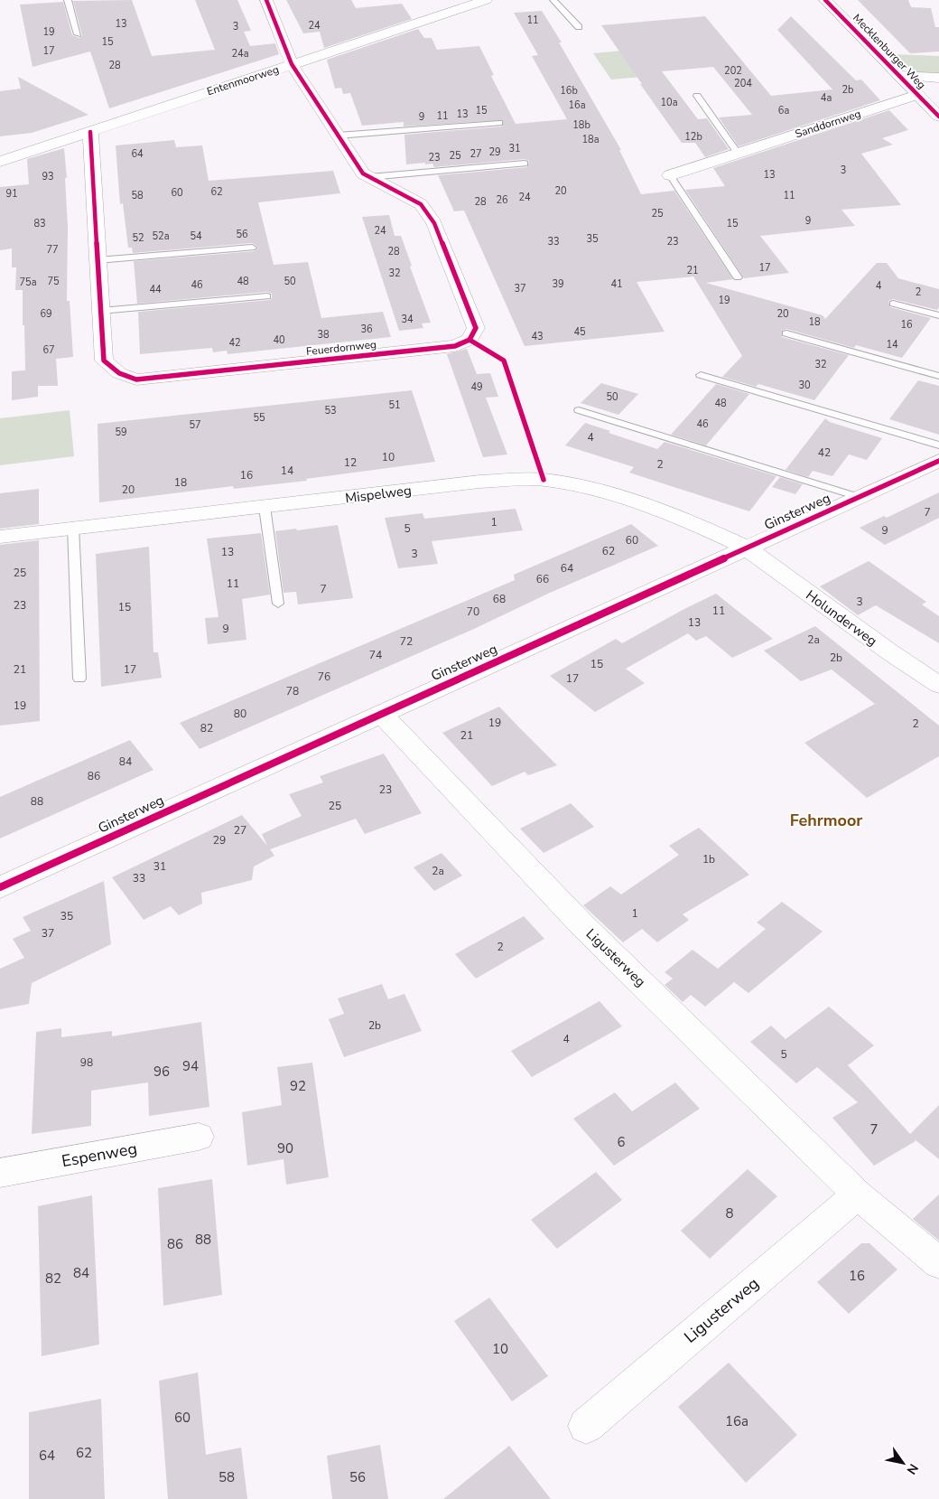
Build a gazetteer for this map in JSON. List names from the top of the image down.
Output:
{
  "streets": {
    "street": [
      "Mecklenburger Weg",
      "Entenmoorweg",
      "Sanddornweg",
      "Feuerdornweg",
      "Mispelweg",
      "Ginsterweg",
      "Holunderweg",
      "Ligusterweg",
      "Espenweg"
    ]
  },
  "crossings": [
    ["Mecklenburger Weg", "Sanddornweg"],
    ["Entenmoorweg", "Feuerdornweg"],
    ["Mispelweg", "Ginsterweg"],
    ["Mispelweg", "Holunderweg"],
    ["Ginsterweg", "Holunderweg"],
    ["Ginsterweg", "Ligusterweg"]
  ],
  "districts": ["Fehrmoor"],
  "house_numbers": [
    "11",
    "13",
    "24",
    "3",
    "19",
    "15",
    "17",
    "24a",
    "28",
    "202",
    "204",
    "2b",
    "16b",
    "4a",
    "10a",
    "16a",
    "15",
    "6a",
    "13",
    "11",
    "9",
    "18b",
    "12b",
    "18a",
    "31",
    "29",
    "64",
    "27",
    "25",
    "23",
    "3",
    "13",
    "93",
    "20",
    "62",
    "60",
    "91",
    "58",
    "11",
    "24",
    "26",
    "28",
    "25",
    "9",
    "83",
    "15",
    "24",
    "56",
    "52a",
    "54",
    "52",
    "35",
    "33",
    "23",
    "77",
    "28",
    "17",
    "21",
    "32",
    "75",
    "48",
    "50",
    "75a",
    "39",
    "41",
    "46",
    "4",
    "37",
    "44",
    "2",
    "19",
    "69",
    "20",
    "34",
    "18",
    "16",
    "36",
    "45",
    "38",
    "43",
    "40",
    "42",
    "14",
    "67",
    "32",
    "30",
    "49",
    "50",
    "48",
    "51",
    "53",
    "55",
    "46",
    "57",
    "59",
    "4",
    "42",
    "10",
    "12",
    "2",
    "14",
    "16",
    "18",
    "20",
    "7",
    "1",
    "5",
    "9",
    "60",
    "62",
    "13",
    "3",
    "64",
    "25",
    "66",
    "11",
    "7",
    "68",
    "3",
    "23",
    "15",
    "11",
    "70",
    "13",
    "9",
    "2a",
    "72",
    "74",
    "2b",
    "15",
    "21",
    "17",
    "76",
    "17",
    "78",
    "19",
    "80",
    "19",
    "2",
    "82",
    "21",
    "84",
    "86",
    "23",
    "88",
    "25",
    "27",
    "29",
    "1b",
    "31",
    "2a",
    "33",
    "1",
    "35",
    "37",
    "2",
    "2b",
    "4",
    "5",
    "98",
    "94",
    "96",
    "92",
    "7",
    "6",
    "90",
    "8",
    "88",
    "86",
    "84",
    "16",
    "82",
    "10",
    "60",
    "16a",
    "62",
    "64",
    "58",
    "56"
  ],
  "north": "bottom right"
}
